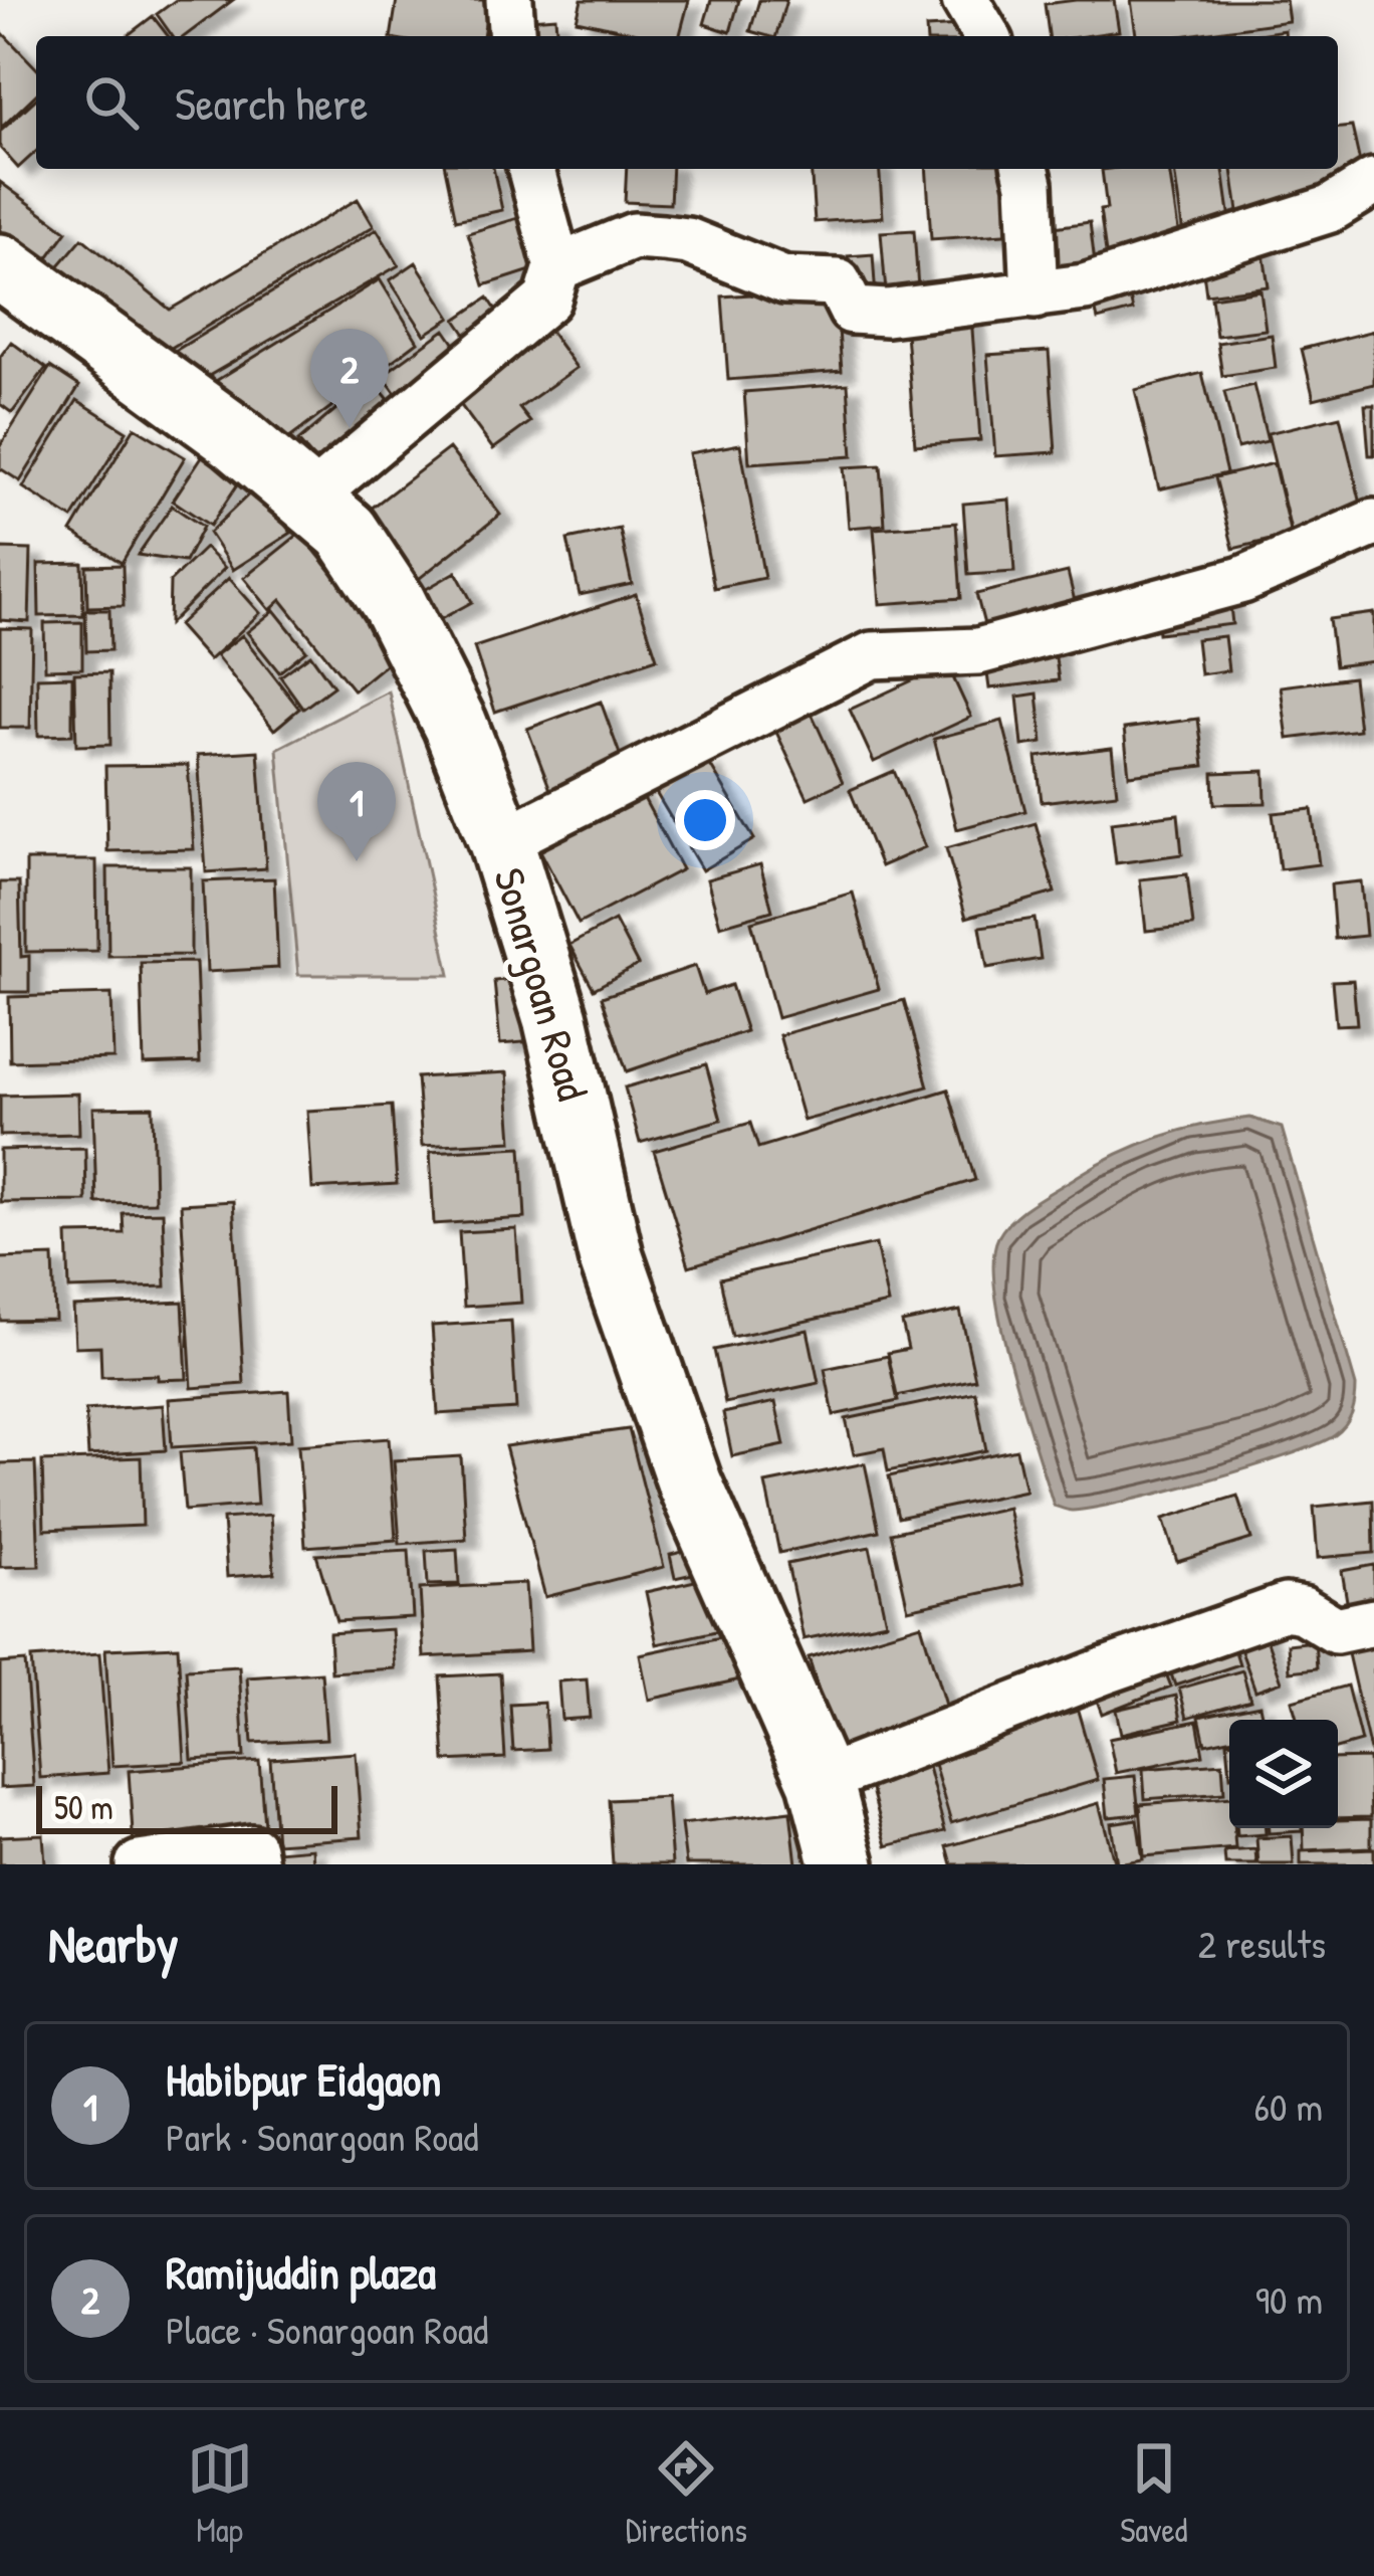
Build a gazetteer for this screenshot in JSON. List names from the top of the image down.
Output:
{
  "streets": {
    "main road": ["Sonargoan Road"]
  },
  "scale_bar": "50 m",
  "page": {
    "search": "Search here",
    "pins": ["2", "1"],
    "scale": "50 m",
    "heading": ["Nearby", "2 results"],
    "list": [
      {
        "mark": "1",
        "name": "Habibpur Eidgaon",
        "note": "Park · Sonargoan Road",
        "value": "60 m"
      },
      {
        "mark": "2",
        "name": "Ramijuddin plaza",
        "note": "Place · Sonargoan Road",
        "value": "90 m"
      }
    ],
    "nav": ["Map", "Directions", "Saved"]
  }
}
